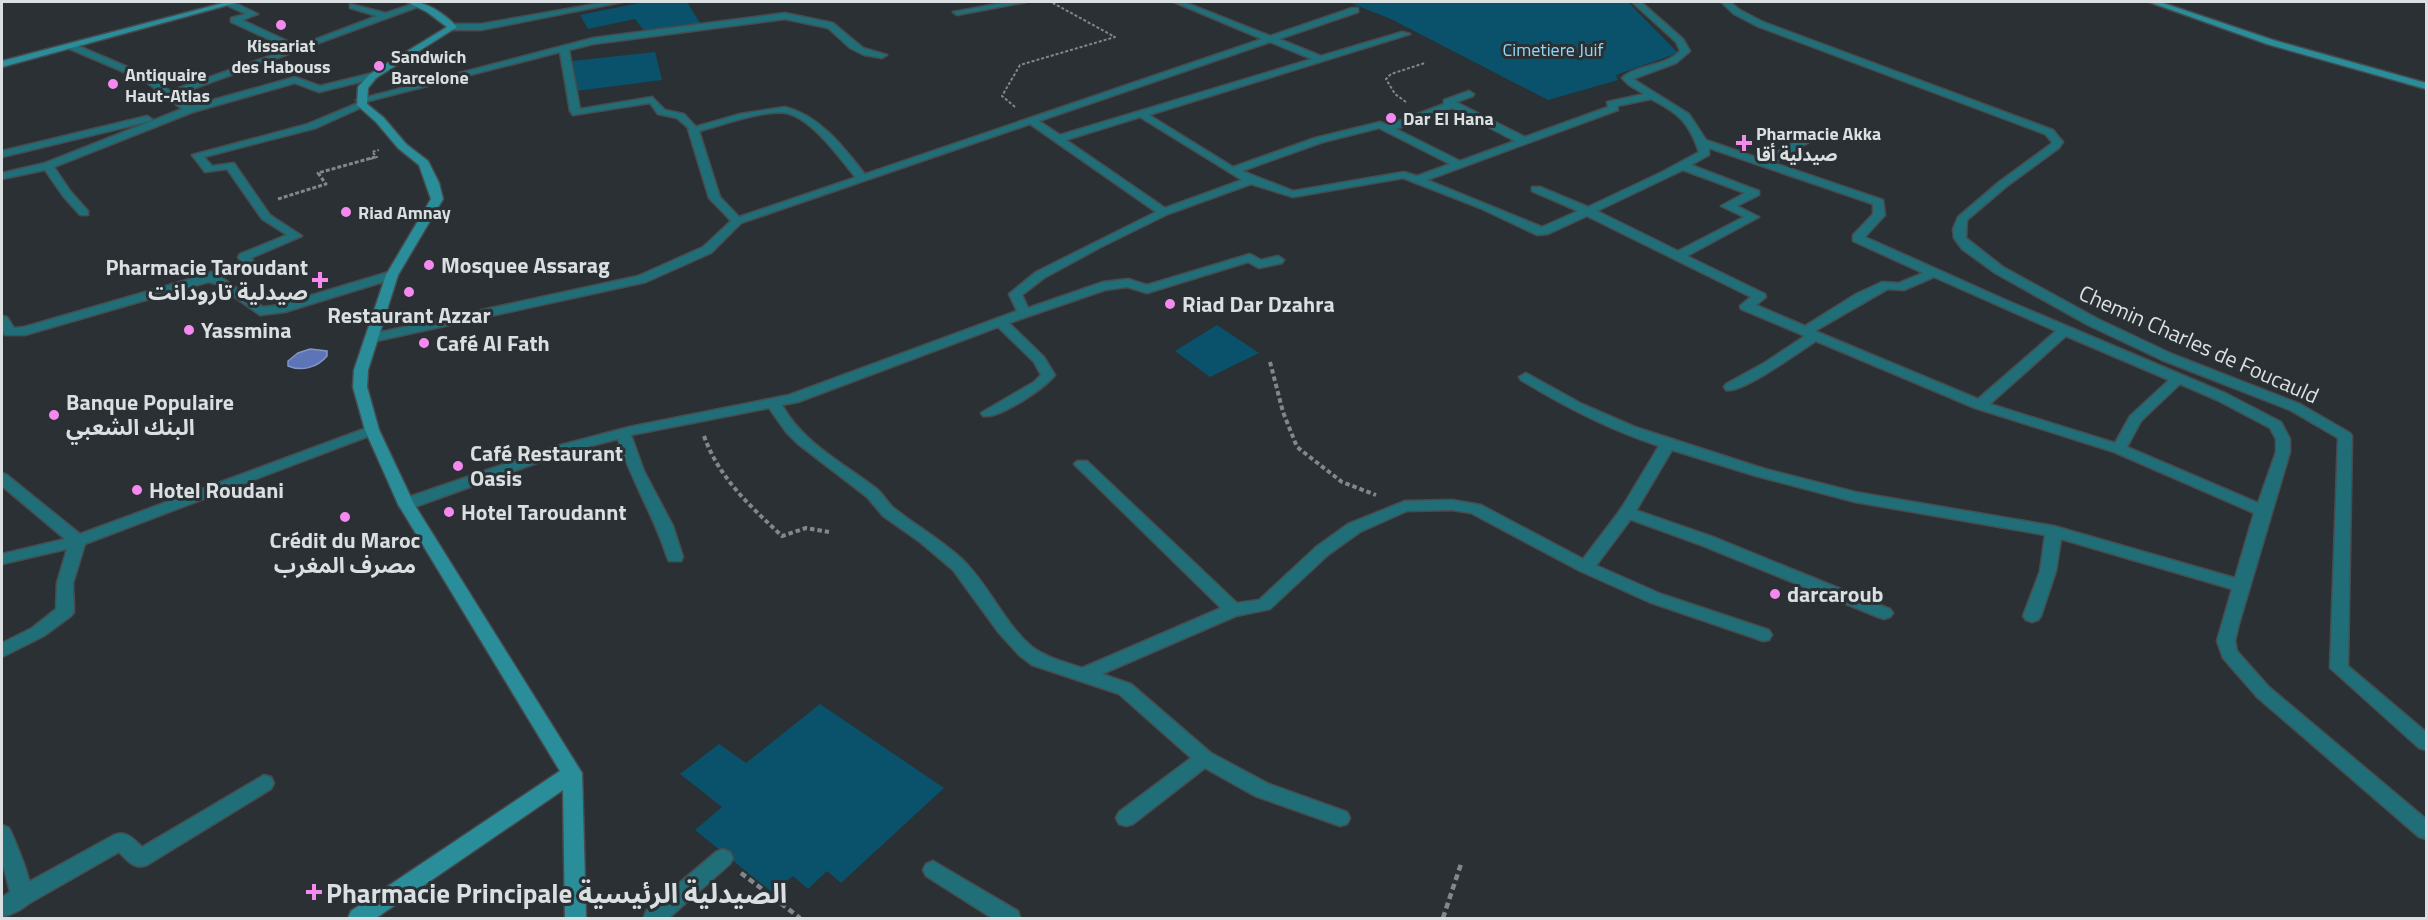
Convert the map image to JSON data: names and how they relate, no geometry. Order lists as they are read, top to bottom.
{
  "streets": {
    "street": ["Chemin Charles de Foucauld"]
  },
  "parks": ["Cimetiere Juif"],
  "places": {
    "other": [
      "Kissariat des Habouss",
      "Sandwich Barcelone",
      "Antiquaire Haut-Atlas",
      "Dar El Hana",
      "Riad Amnay",
      "Mosquee Assarag",
      "Restaurant Azzar",
      "Riad Dar Dzahra",
      "Yassmina",
      "Café Al Fath",
      "Banque Populaire البنك الشعبي",
      "Café Restaurant Oasis",
      "Hotel Roudani",
      "Hotel Taroudannt",
      "Crédit du Maroc مصرف المغرب",
      "darcaroub"
    ],
    "health": ["Pharmacie Akka صيدلية أقا", "Pharmacie Taroudant صيدلية تارودانت", "Pharmacie Principale الصيدلية الرئيسية"]
  }
}
